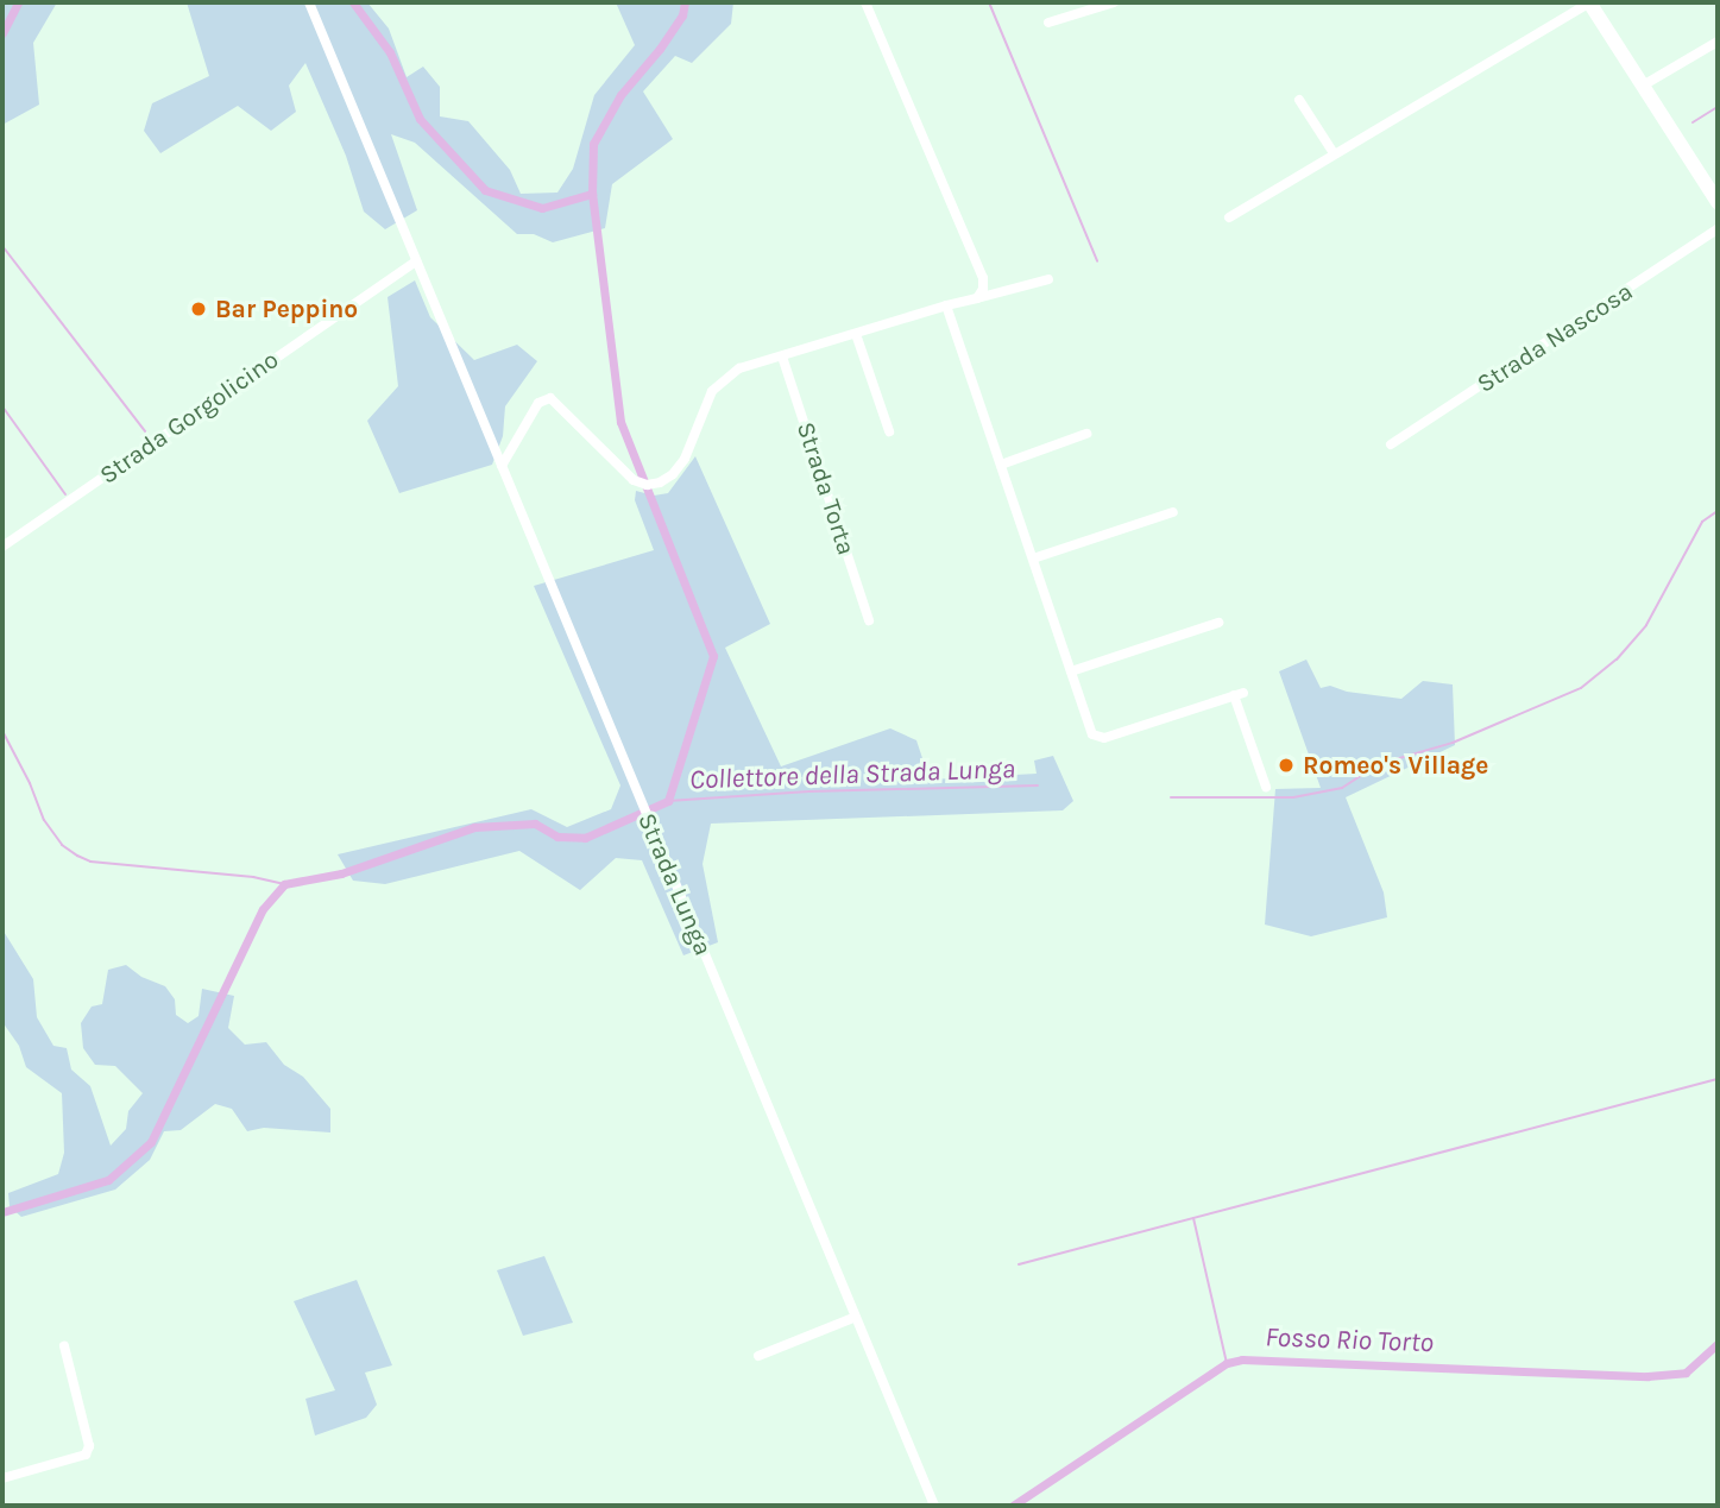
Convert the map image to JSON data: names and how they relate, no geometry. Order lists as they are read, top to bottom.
{
  "streets": {
    "street": [
      "Strada Nascosa",
      "Strada Gorgolicino",
      "Strada Torta",
      "Strada Lunga"
    ]
  },
  "crossings": [
    ["Strada Gorgolicino", "Strada Lunga"]
  ],
  "water": ["Collettore della Strada Lunga", "Fosso Rio Torto"],
  "places": ["Bar Peppino", "Romeo's Village"]
}
